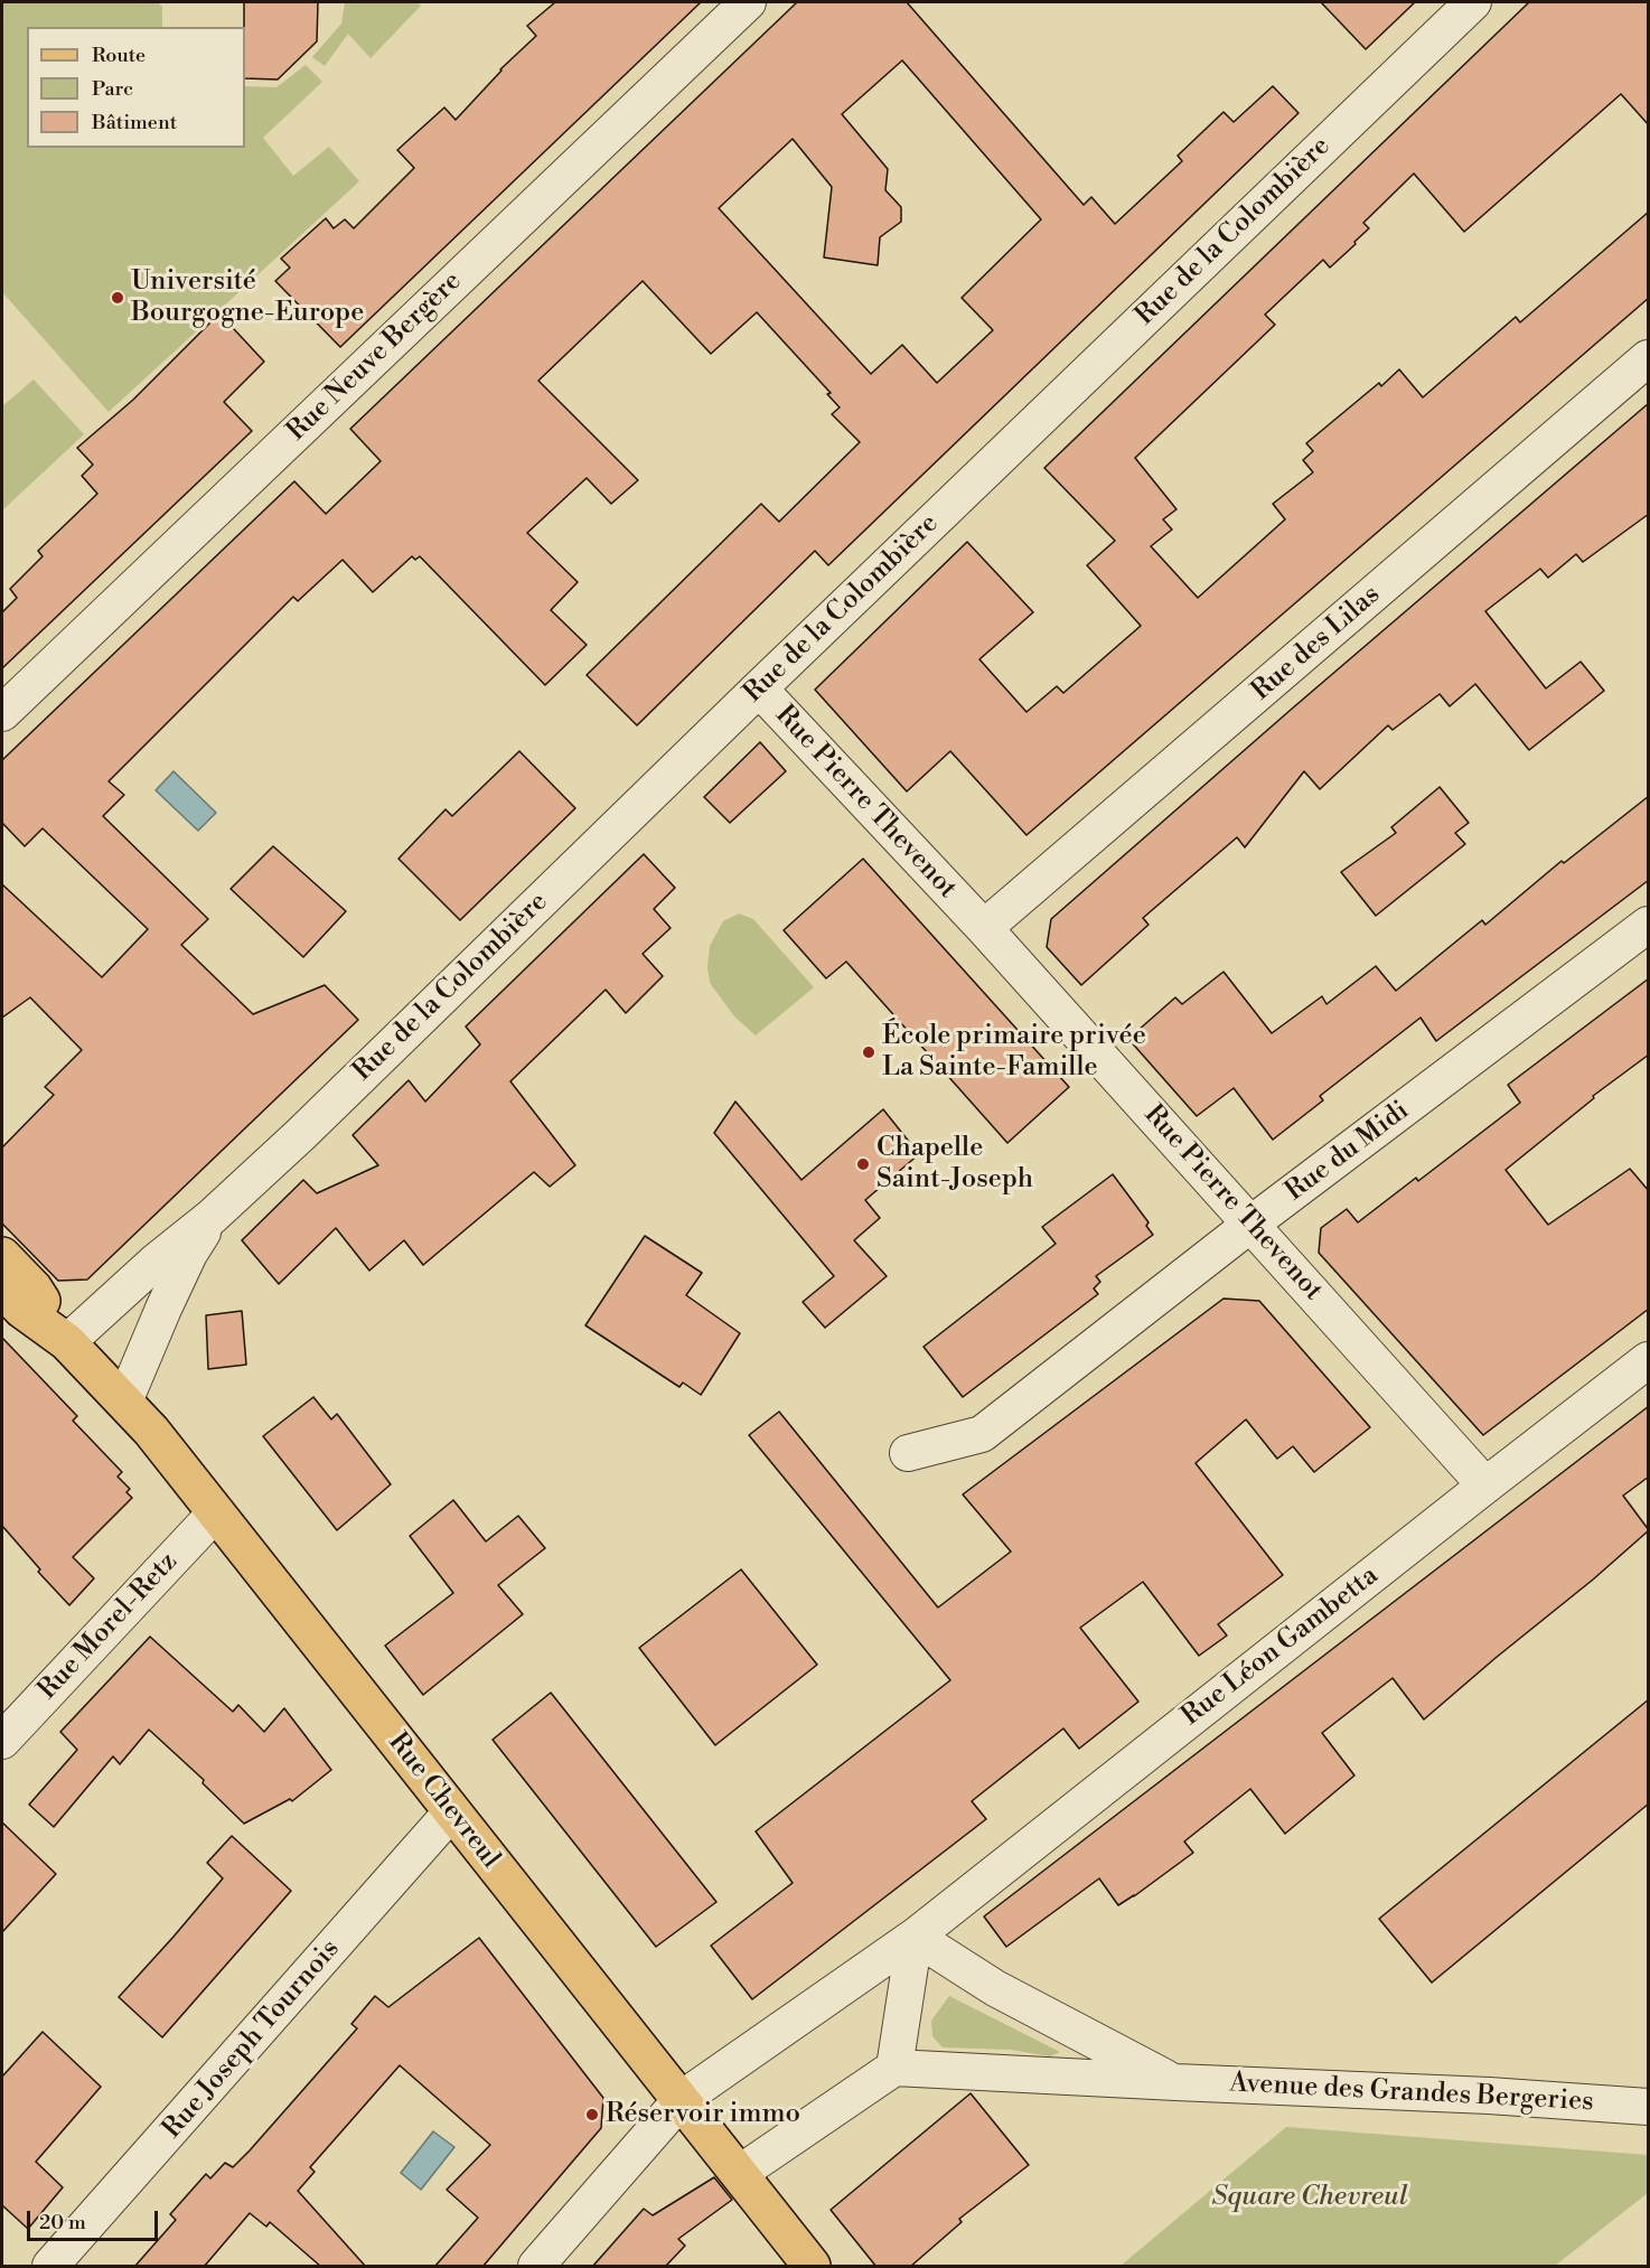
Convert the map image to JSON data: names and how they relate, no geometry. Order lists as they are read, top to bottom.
{
  "streets": {
    "main road": ["Rue Chevreul"],
    "street": [
      "Rue de la Colombière",
      "Rue Neuve Bergère",
      "Rue des Lilas",
      "Rue Pierre Thevenot",
      "Rue du Midi",
      "Rue Morel-Retz",
      "Rue Léon Gambetta",
      "Rue Joseph Tournois",
      "Avenue des Grandes Bergeries"
    ]
  },
  "crossings": [
    ["Rue de la Colombière", "Rue Pierre Thevenot"],
    ["Rue de la Colombière", "Rue Chevreul"],
    ["Rue des Lilas", "Rue Pierre Thevenot"],
    ["Rue Pierre Thevenot", "Rue du Midi"],
    ["Rue Pierre Thevenot", "Rue Léon Gambetta"],
    ["Rue Morel-Retz", "Rue Chevreul"],
    ["Rue Léon Gambetta", "Rue Chevreul"],
    ["Rue Léon Gambetta", "Avenue des Grandes Bergeries"],
    ["Rue Chevreul", "Rue Joseph Tournois"]
  ],
  "parks": ["Square Chevreul"],
  "places": [
    "Université Bourgogne-Europe",
    "École primaire privée La Sainte-Famille",
    "Chapelle Saint-Joseph",
    "Réservoir immo"
  ],
  "legend": ["Route", "Parc", "Bâtiment"],
  "scale_bar": "20 m"
}
